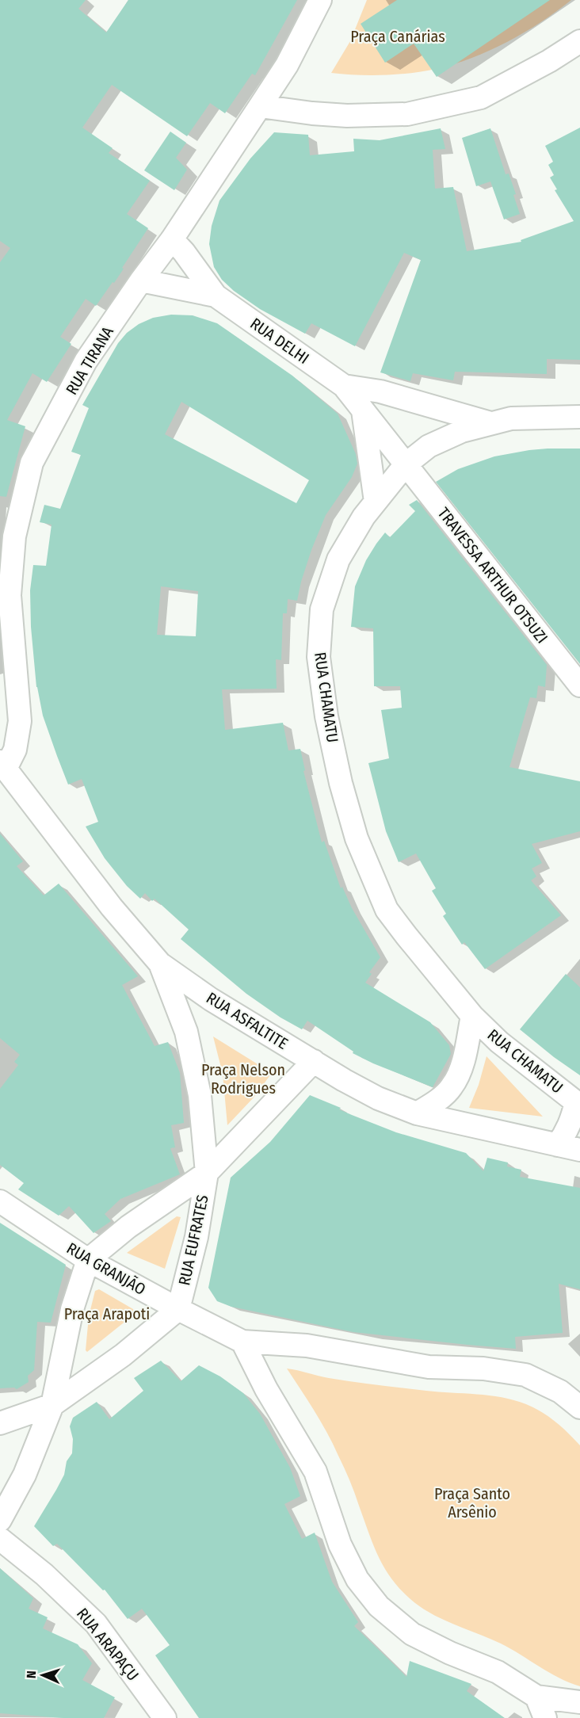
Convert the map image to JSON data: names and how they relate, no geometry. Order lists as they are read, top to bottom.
{
  "streets": {
    "street": [
      "RUA DELHI",
      "RUA TIRANA",
      "TRAVESSA ARTHUR OTSUZI",
      "RUA CHAMATU",
      "RUA ASFALTITE",
      "RUA EUFRATES",
      "RUA GRANJÃO",
      "RUA ARAPAÇU"
    ]
  },
  "crossings": [
    ["RUA DELHI", "RUA TIRANA"],
    ["RUA DELHI", "TRAVESSA ARTHUR OTSUZI"],
    ["RUA DELHI", "RUA CHAMATU"],
    ["RUA TIRANA", "RUA ASFALTITE"],
    ["TRAVESSA ARTHUR OTSUZI", "RUA CHAMATU"],
    ["RUA CHAMATU", "RUA ASFALTITE"],
    ["RUA ASFALTITE", "RUA EUFRATES"],
    ["RUA EUFRATES", "RUA GRANJÃO"]
  ],
  "parks": [
    "Praça Canárias",
    "Praça Nelson Rodrigues",
    "Praça Arapoti",
    "Praça Santo Arsênio"
  ],
  "north": "left"
}
